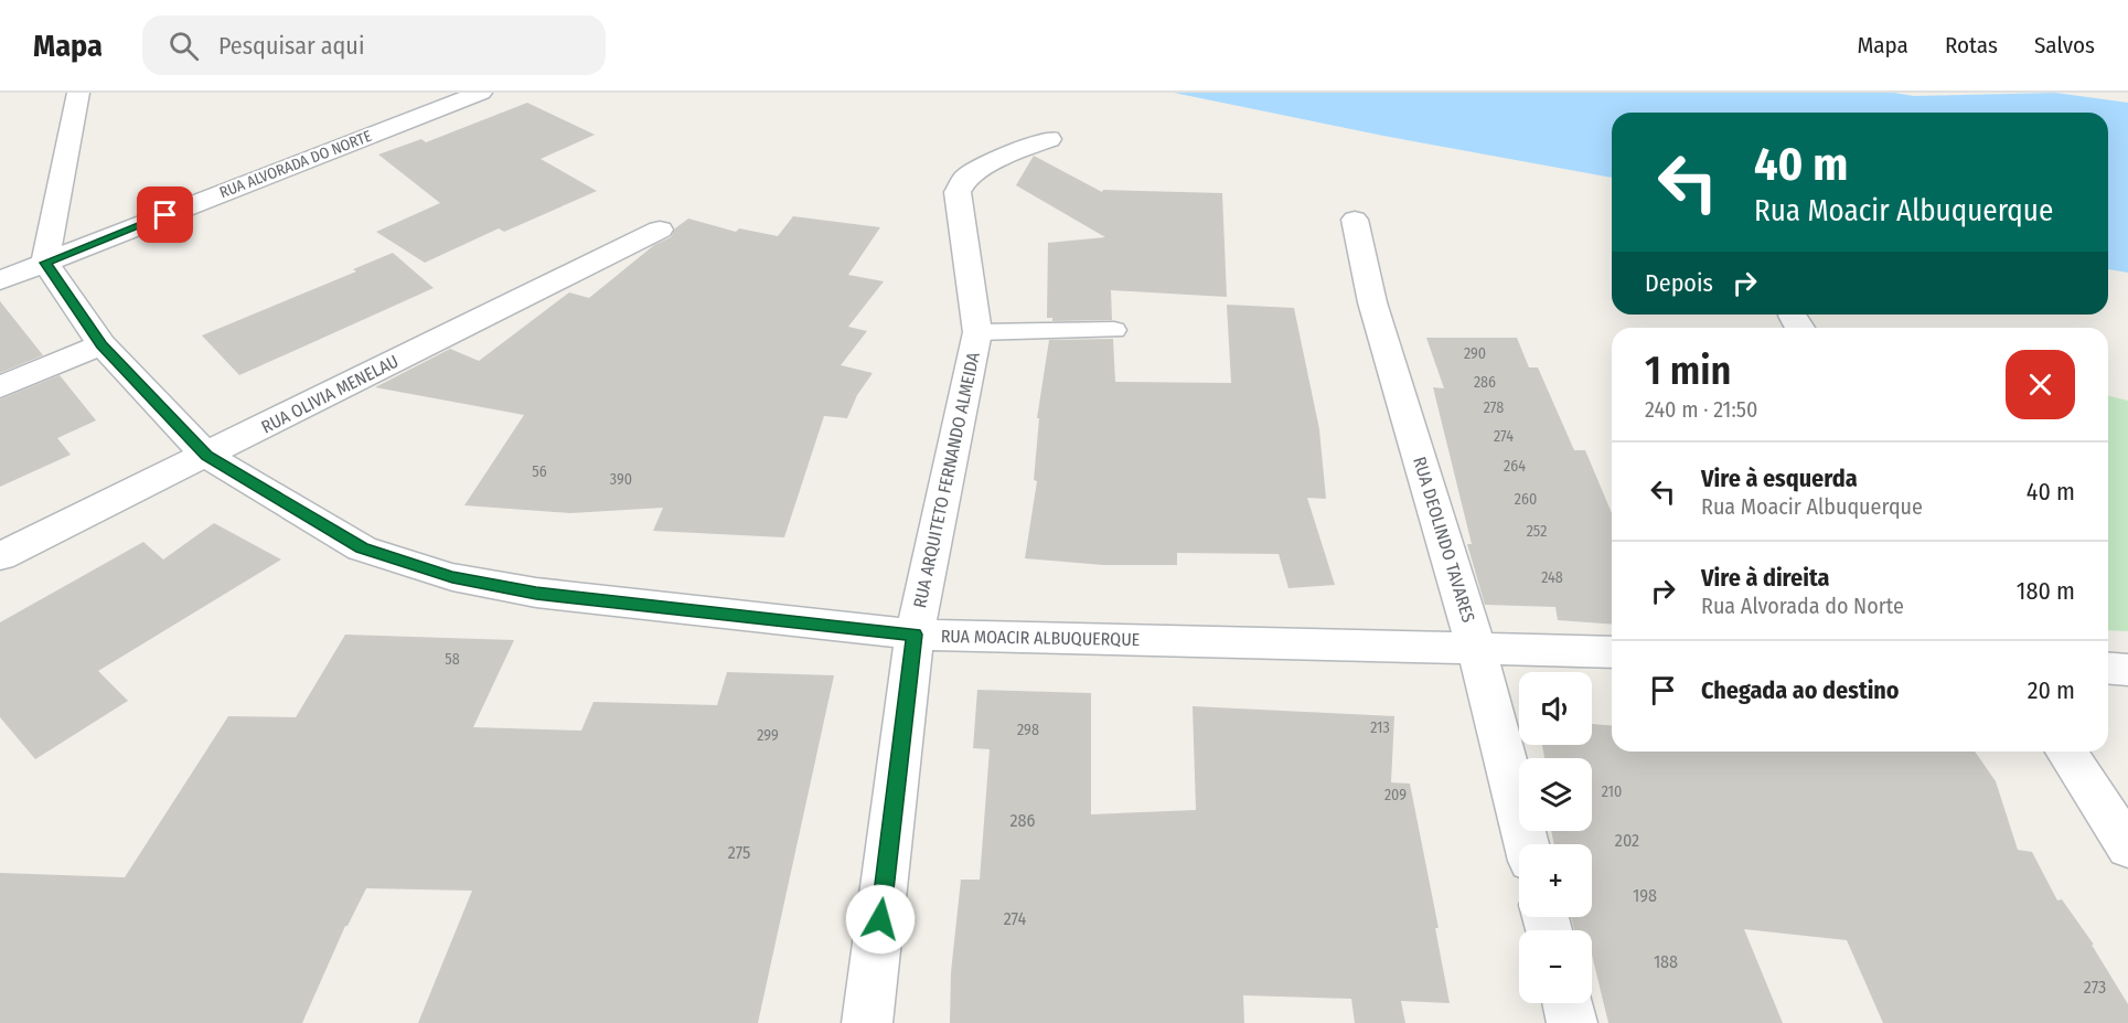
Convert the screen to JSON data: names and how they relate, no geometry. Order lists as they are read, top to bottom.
{
  "streets": {
    "street": [
      "RUA ALVORADA DO NORTE",
      "RUA OLIVIA MENELAU",
      "RUA ARQUITETO FERNANDO ALMEIDA",
      "RUA DEOLINDO TAVARES",
      "RUA MOACIR ALBUQUERQUE"
    ]
  },
  "crossings": [
    ["RUA ALVORADA DO NORTE", "RUA MOACIR ALBUQUERQUE"],
    ["RUA OLIVIA MENELAU", "RUA MOACIR ALBUQUERQUE"],
    ["RUA ARQUITETO FERNANDO ALMEIDA", "RUA MOACIR ALBUQUERQUE"],
    ["RUA DEOLINDO TAVARES", "RUA MOACIR ALBUQUERQUE"]
  ],
  "house_numbers": [
    "290",
    "286",
    "278",
    "274",
    "264",
    "56",
    "390",
    "260",
    "252",
    "248",
    "58",
    "213",
    "298",
    "299",
    "210",
    "209",
    "286",
    "202",
    "275",
    "198",
    "274",
    "188",
    "273"
  ],
  "page": {
    "header": "Mapa",
    "search": "Pesquisar aqui",
    "nav": ["Mapa", "Rotas", "Salvos"],
    "turn": ["40 m", "Rua Moacir Albuquerque"],
    "then": "Depois",
    "heading": ["1 min", "240 m · 21:50"],
    "list": [
      {
        "name": "Vire à esquerda",
        "note": "Rua Moacir Albuquerque",
        "value": "40 m"
      },
      {
        "name": "Vire à direita",
        "note": "Rua Alvorada do Norte",
        "value": "180 m"
      },
      {
        "name": "Chegada ao destino",
        "value": "20 m"
      }
    ],
    "map_buttons": ["+", "−"]
  }
}
